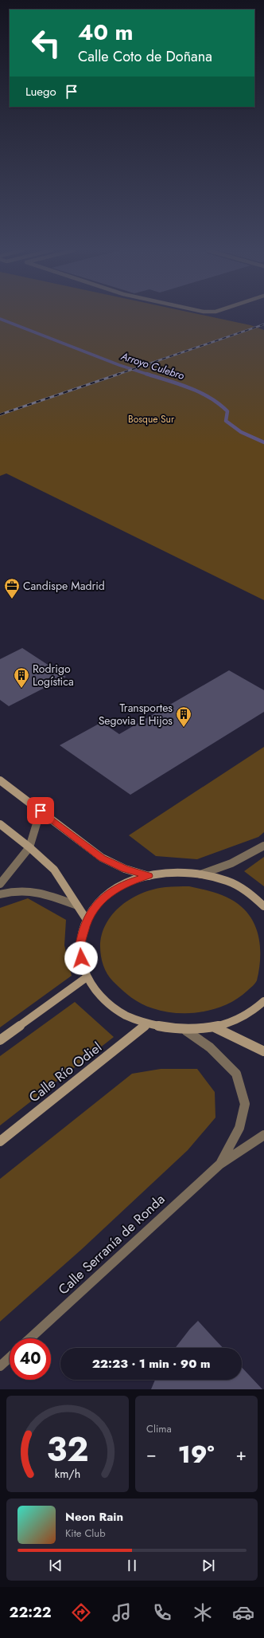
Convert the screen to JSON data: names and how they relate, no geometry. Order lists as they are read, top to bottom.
{
  "streets": {
    "street": ["Calle Río Odiel", "Calle Serranía de Ronda"]
  },
  "water": ["Arroyo Culebro"],
  "parks": ["Bosque Sur"],
  "places": {
    "office": ["Candispe Madrid"],
    "building": ["Rodrigo Logística", "Transportes Segovia E Hijos"]
  },
  "page": {
    "turn": ["40 m", "Calle Coto de Doñana"],
    "then": "Luego",
    "limit": "40",
    "trip": "22:23 · 1 min · 90 m",
    "tile": "Clima",
    "heat": ["−", "19°", "+"],
    "song": ["Neon Rain", "Kite Club"],
    "tabs": "22:22",
    "gauge": ["32", "km/h"]
  }
}
